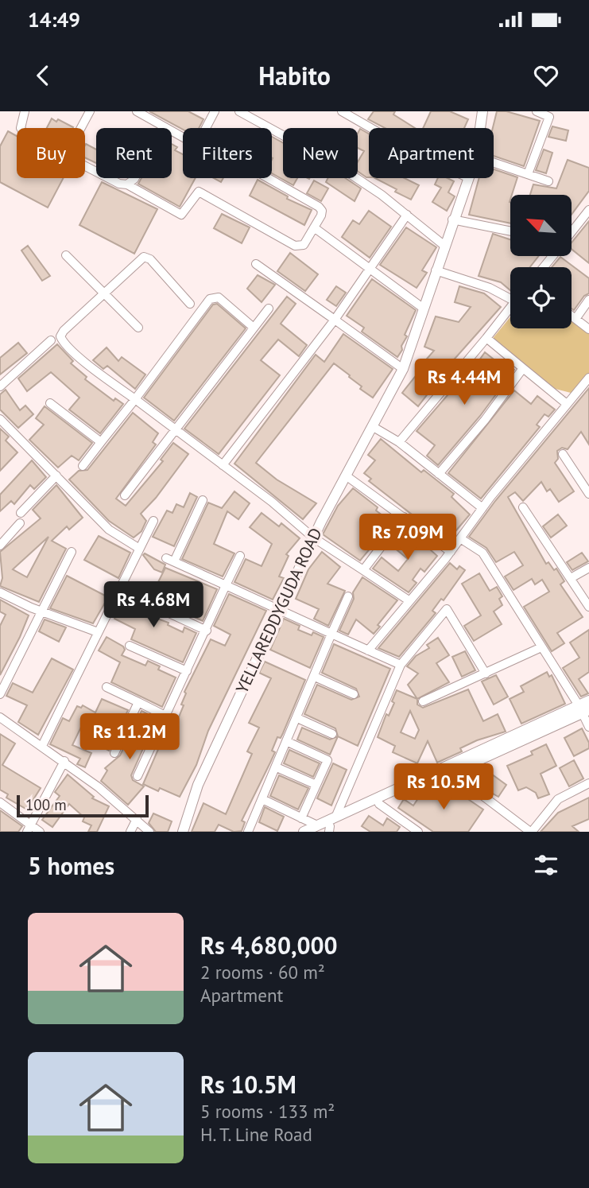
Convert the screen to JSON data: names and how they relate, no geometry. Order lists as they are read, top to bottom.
{
  "streets": {
    "street": ["YELLAREDDYGUDA ROAD"]
  },
  "scale_bar": "100 m",
  "north": "top left",
  "page": {
    "status": "14:49",
    "header": "Habito",
    "chip": [
      "Buy",
      "Rent",
      "Filters",
      "New",
      "Apartment"
    ],
    "price": [
      "Rs 4.44M",
      "Rs 7.09M",
      "Rs 4.68M",
      "Rs 11.2M",
      "Rs 10.5M"
    ],
    "scale": "100 m",
    "heading": "5 homes",
    "list": [
      {
        "name": "Rs 4,680,000",
        "note": "2 rooms · 60 m² · Apartment"
      },
      {
        "name": "Rs 10.5M",
        "note": "5 rooms · 133 m² · H. T. Line Road"
      }
    ]
  }
}
